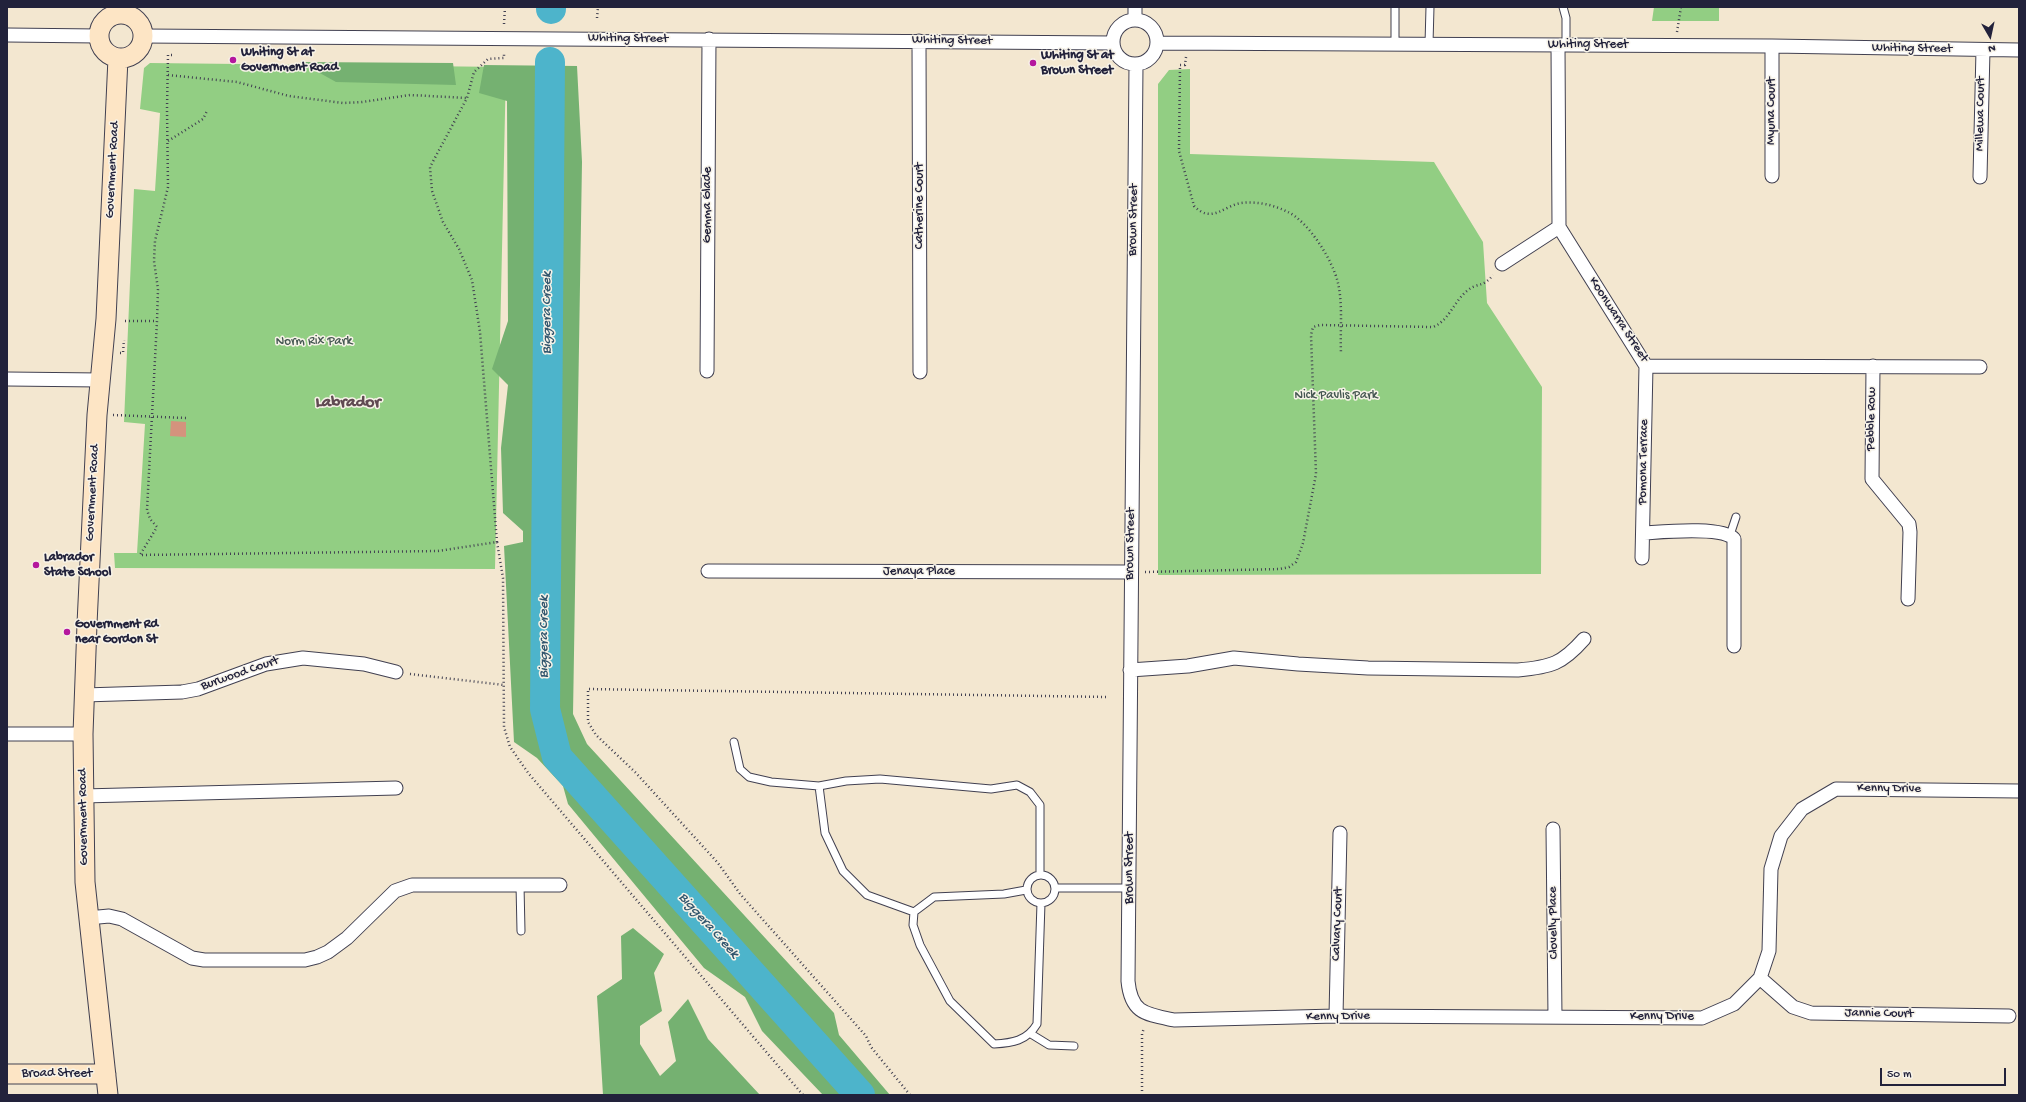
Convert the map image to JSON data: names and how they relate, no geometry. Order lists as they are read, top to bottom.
{
  "streets": {
    "main road": ["Government Road", "Broad Street"],
    "street": [
      "Whiting Street",
      "Myuna Court",
      "Millewa Court",
      "Gemma Glade",
      "Catherine Court",
      "Brown Street",
      "Koonwarra Street",
      "Pebble Row",
      "Pomona Terrace",
      "Jenaya Place",
      "Burwood Court",
      "Kenny Drive",
      "Clovelly Place",
      "Calvary Court",
      "Jannie Court"
    ]
  },
  "crossings": [
    ["Whiting Street", "Myuna Court"],
    ["Whiting Street", "Millewa Court"],
    ["Whiting Street", "Government Road"],
    ["Whiting Street", "Gemma Glade"],
    ["Whiting Street", "Catherine Court"],
    ["Whiting Street", "Brown Street"],
    ["Government Road", "Burwood Court"],
    ["Government Road", "Broad Street"],
    ["Brown Street", "Jenaya Place"],
    ["Brown Street", "Kenny Drive"],
    ["Koonwarra Street", "Pebble Row"],
    ["Koonwarra Street", "Pomona Terrace"],
    ["Kenny Drive", "Clovelly Place"],
    ["Kenny Drive", "Calvary Court"],
    ["Kenny Drive", "Jannie Court"]
  ],
  "districts": ["Labrador"],
  "water": ["Biggera Creek"],
  "parks": ["Norm Rix Park", "Nick Pavlis Park"],
  "places": [
    "Whiting St at Government Road",
    "Whiting St at Brown Street",
    "Labrador State School",
    "Government Rd near Gordon St"
  ],
  "scale_bar": "50 m",
  "north": "bottom"
}
